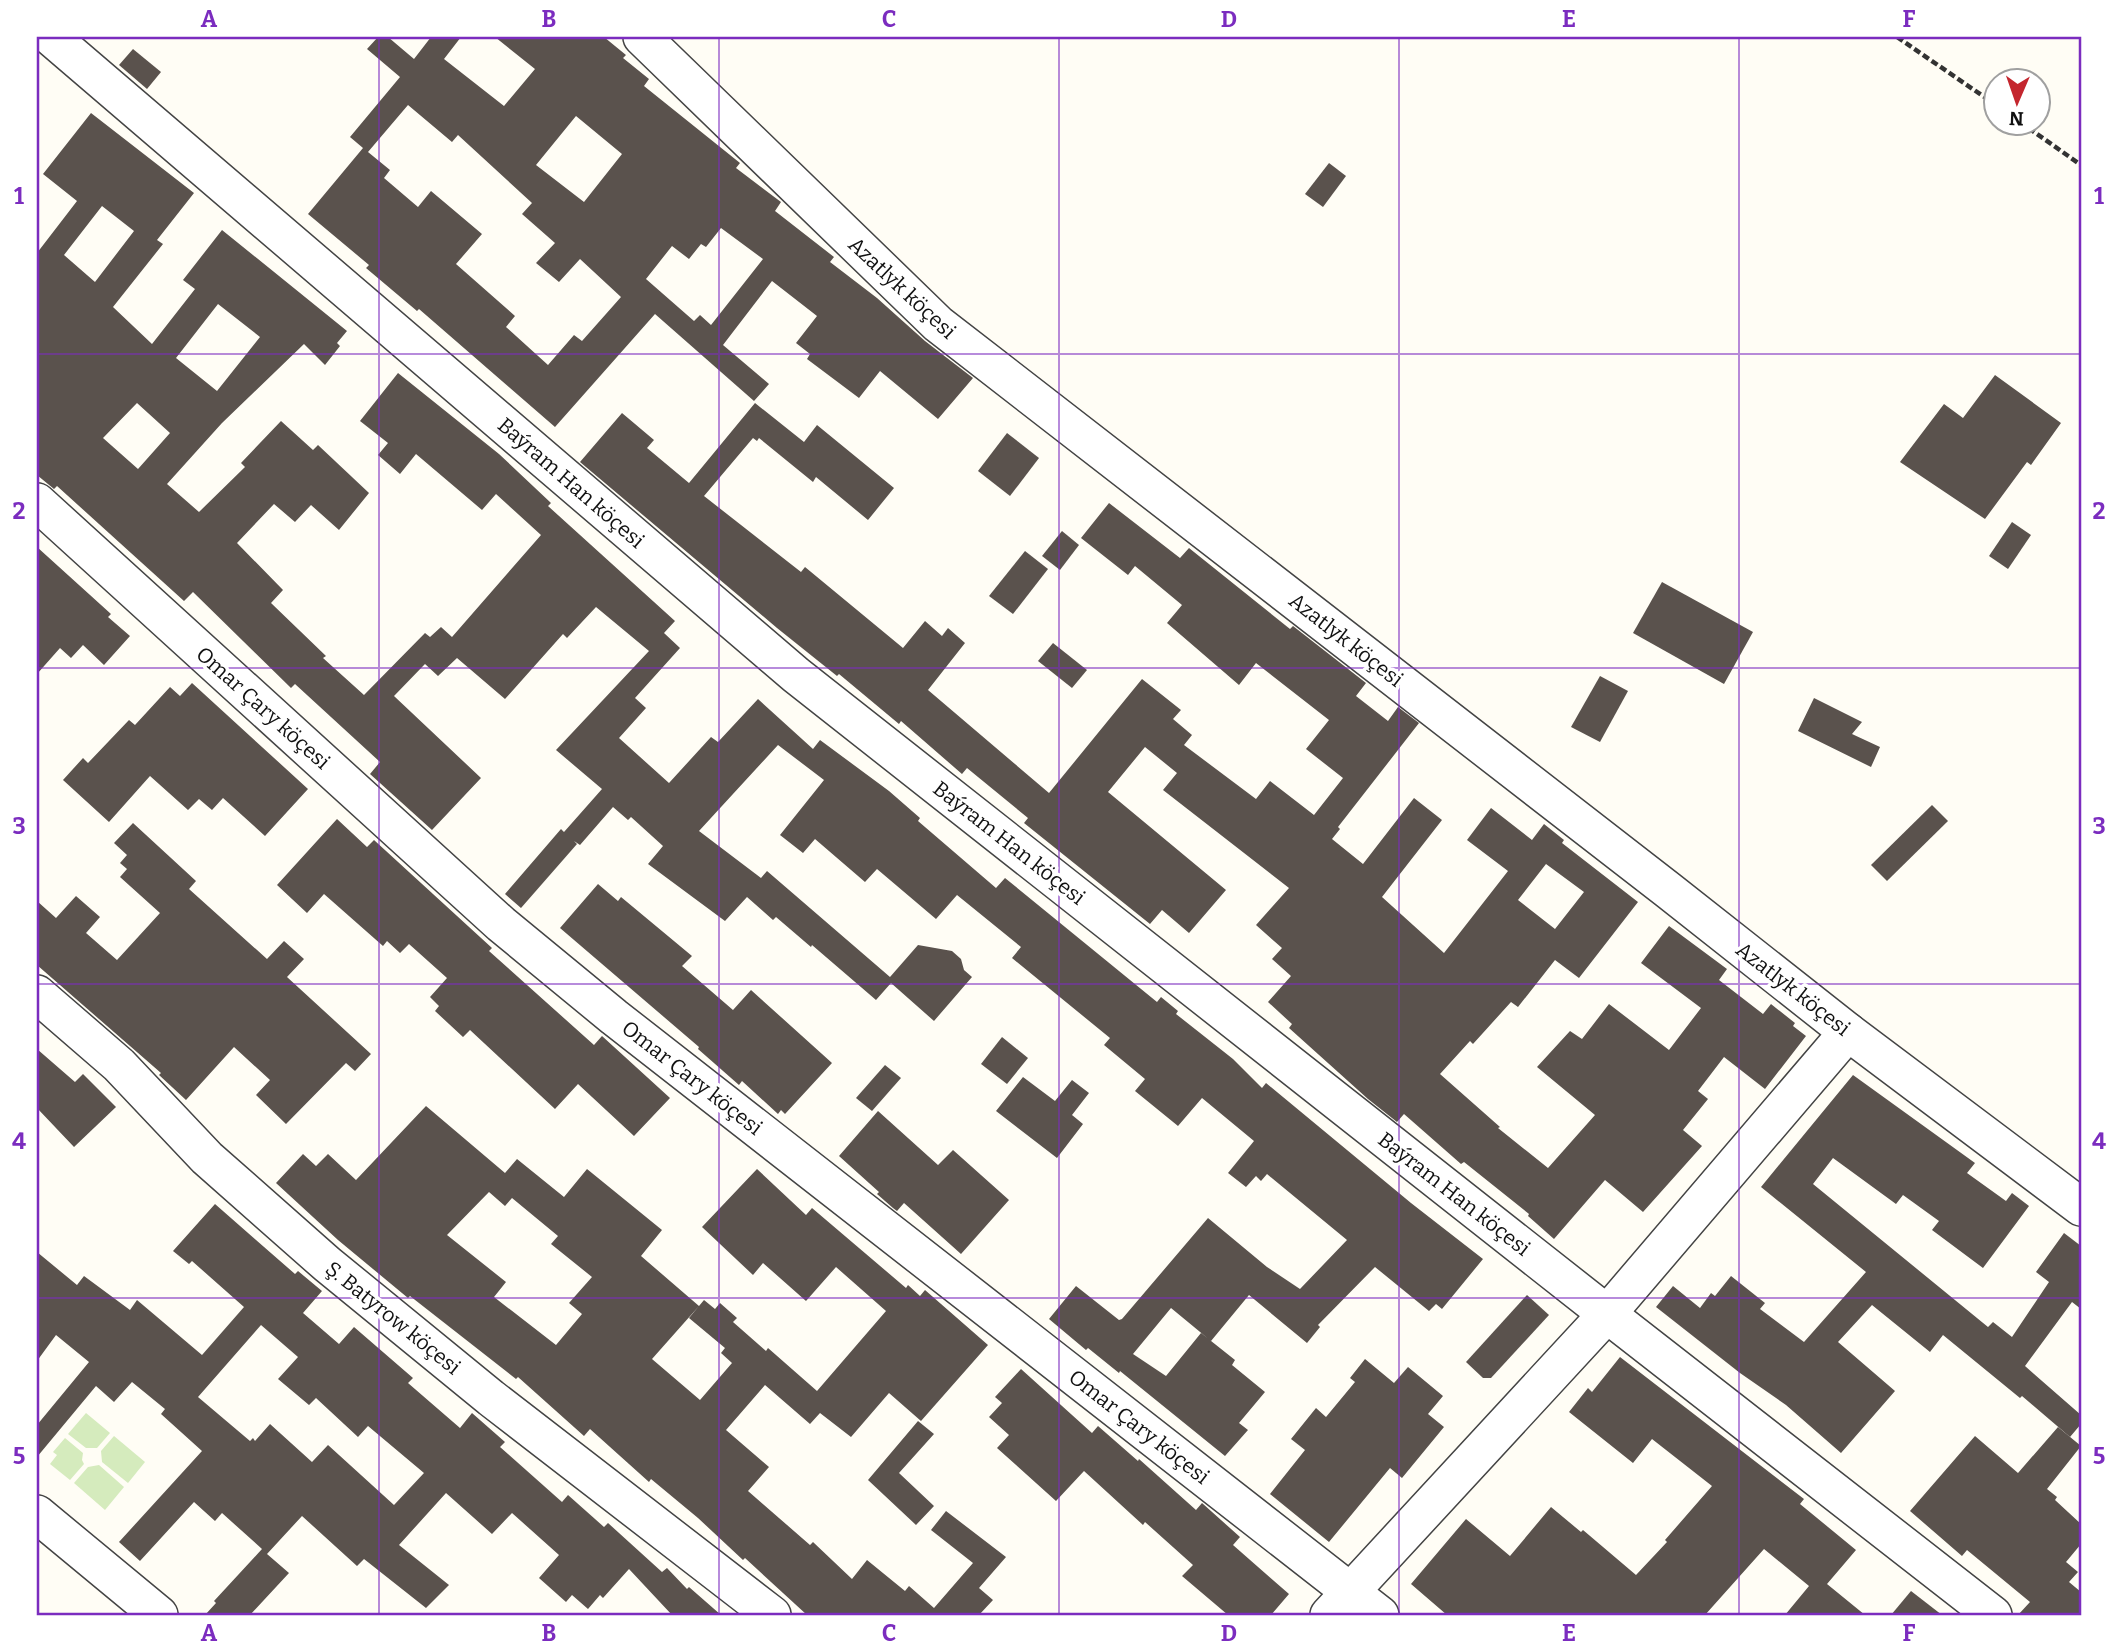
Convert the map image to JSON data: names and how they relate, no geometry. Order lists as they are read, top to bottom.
{
  "streets": {
    "street": [
      "Azatlyk köçesi",
      "Baýram Han köçesi",
      "Omar Çary köçesi",
      "Ş. Batyrow köçesi"
    ]
  },
  "north": "bottom",
  "grid": {
    "columns": [
      "A",
      "B",
      "C",
      "D",
      "E",
      "F"
    ],
    "rows": [
      "1",
      "2",
      "3",
      "4",
      "5"
    ]
  }
}
